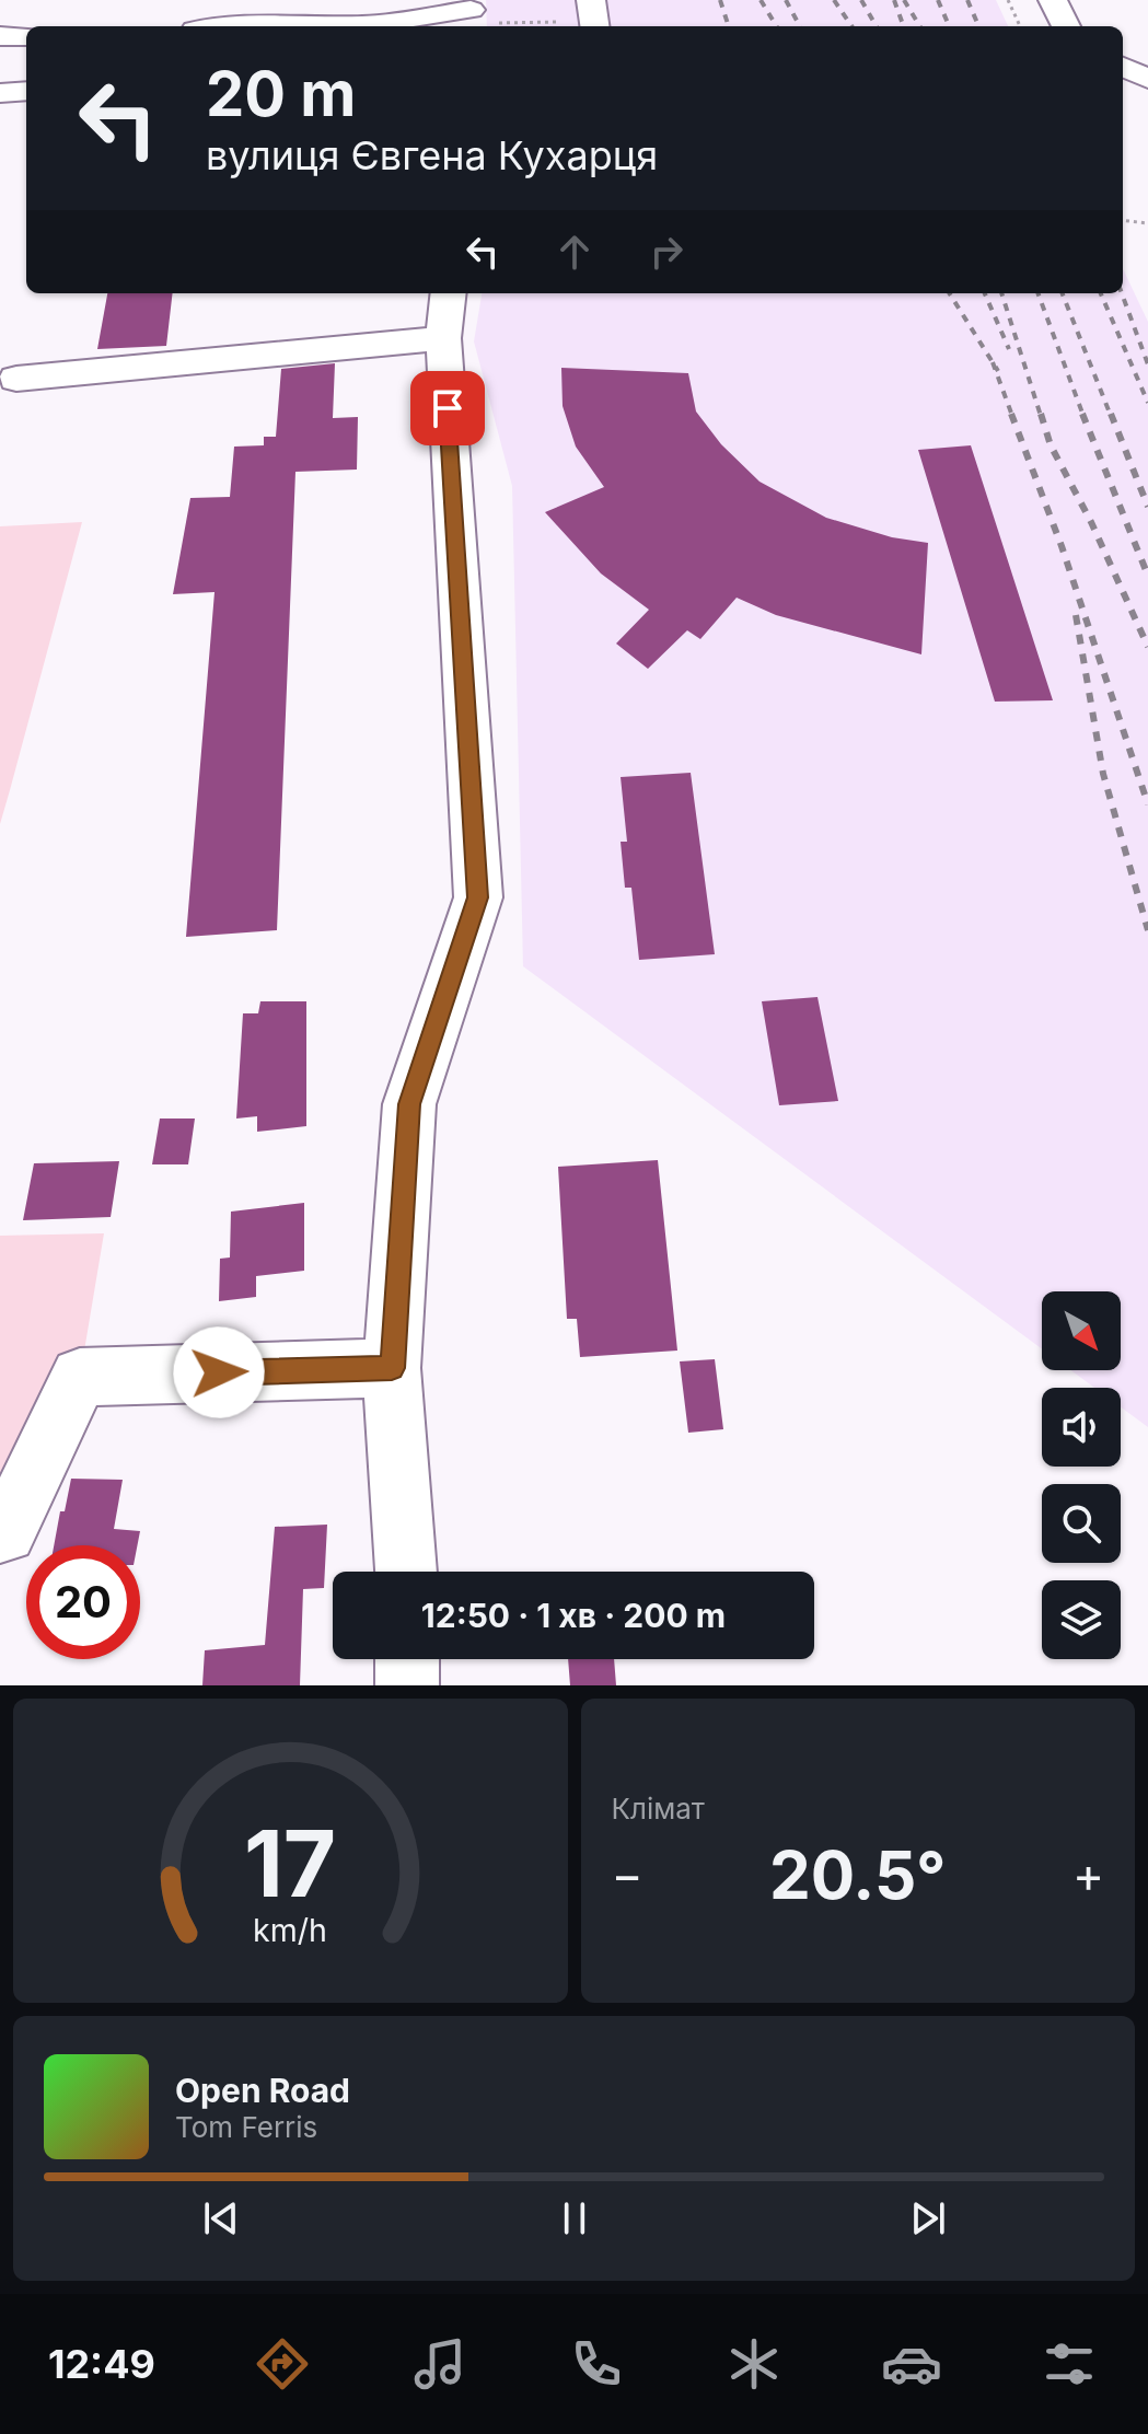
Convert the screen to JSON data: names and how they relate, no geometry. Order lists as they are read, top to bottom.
{
  "north": "bottom right",
  "page": {
    "turn": ["20 m", "вулиця Євгена Кухарця"],
    "limit": "20",
    "trip": "12:50 · 1 хв · 200 m",
    "tile": "Клімат",
    "heat": ["−", "20.5°", "+"],
    "song": ["Open Road", "Tom Ferris"],
    "tabs": "12:49",
    "gauge": ["17", "km/h"]
  }
}
